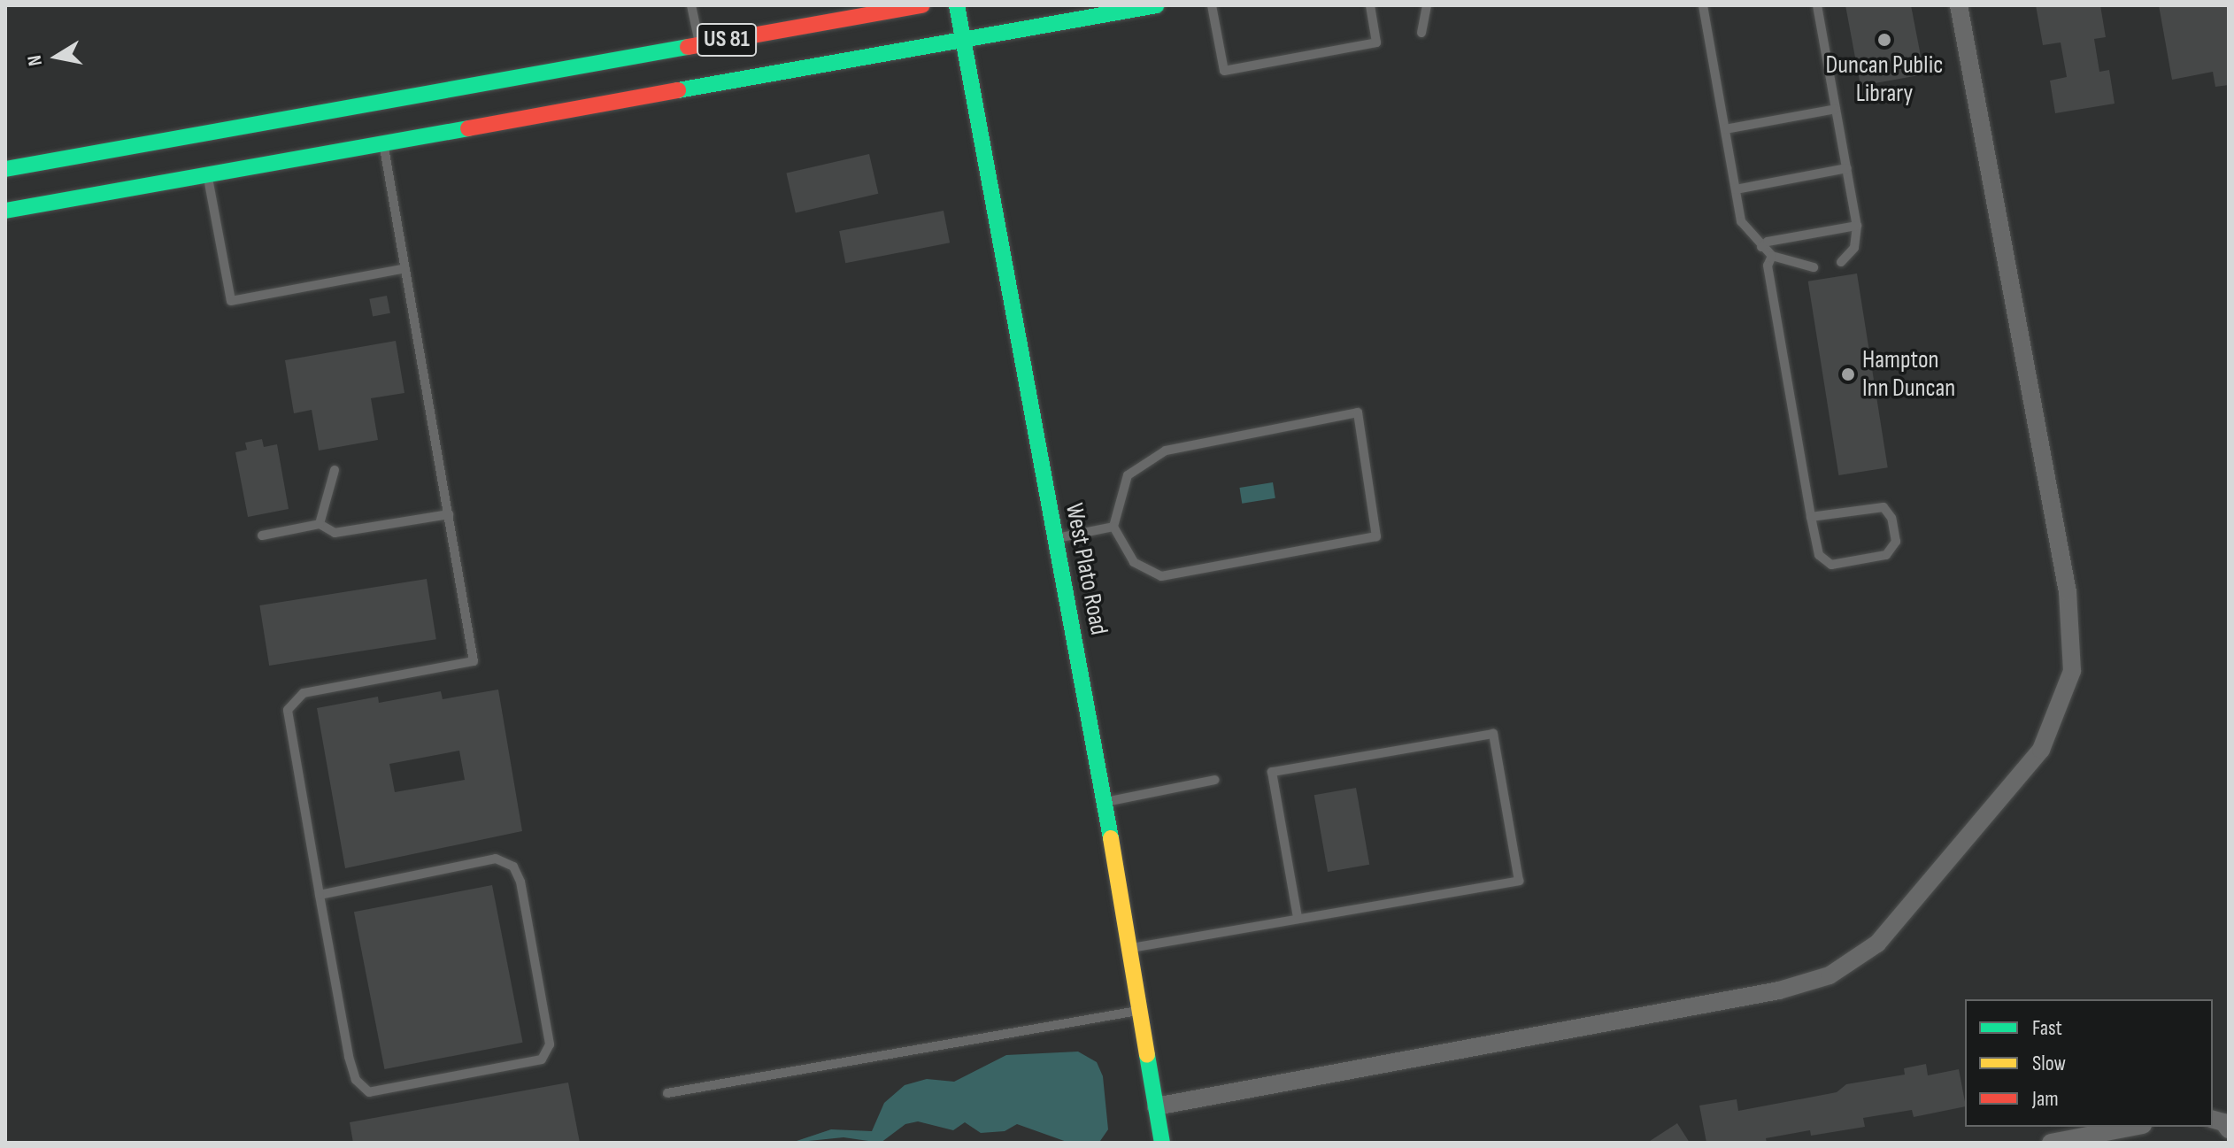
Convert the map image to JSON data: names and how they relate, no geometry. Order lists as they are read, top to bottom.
{
  "streets": {
    "main road": ["US 81", "West Plato Road"]
  },
  "crossings": [
    ["US 81", "West Plato Road"]
  ],
  "places": ["Duncan Public Library", "Hampton Inn Duncan"],
  "legend": ["Fast", "Slow", "Jam"],
  "north": "left"
}
